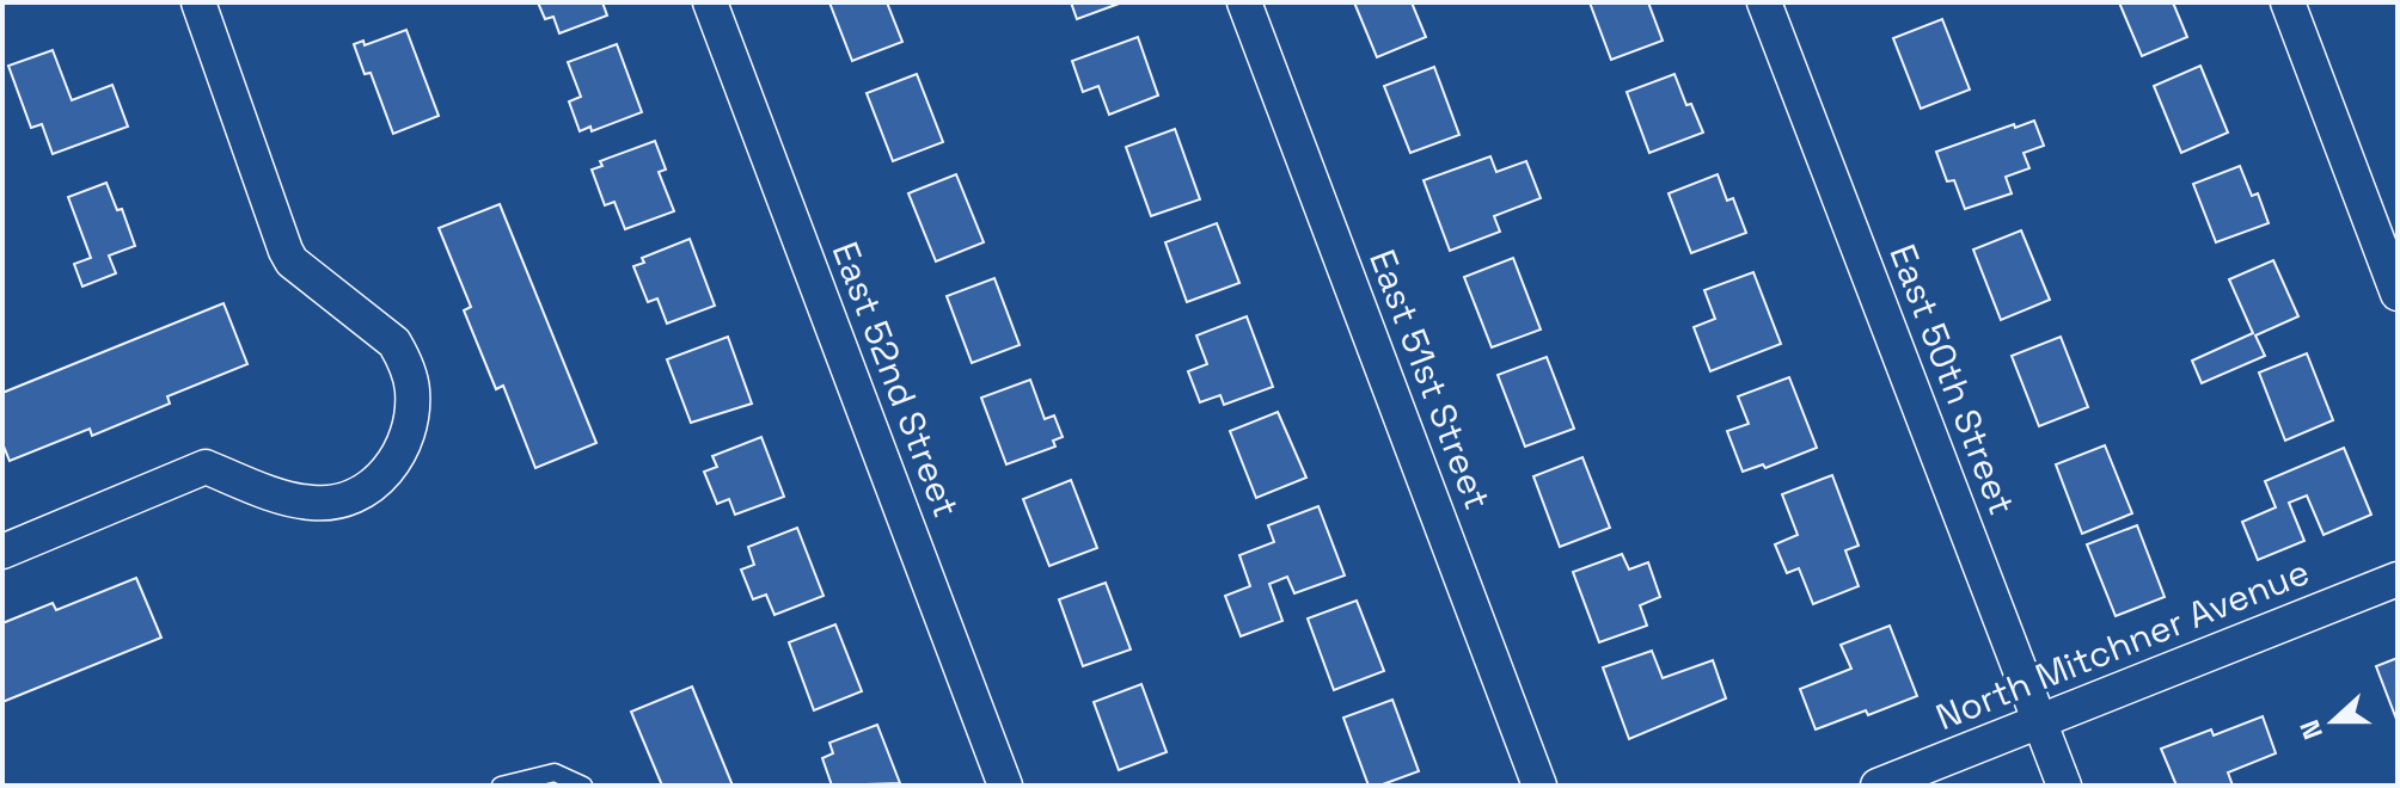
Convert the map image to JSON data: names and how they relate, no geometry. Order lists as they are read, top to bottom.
{
  "streets": {
    "street": [
      "East 52nd Street",
      "East 51st Street",
      "East 50th Street",
      "North Mitchner Avenue"
    ]
  },
  "crossings": [
    ["East 50th Street", "North Mitchner Avenue"]
  ],
  "north": "left"
}
